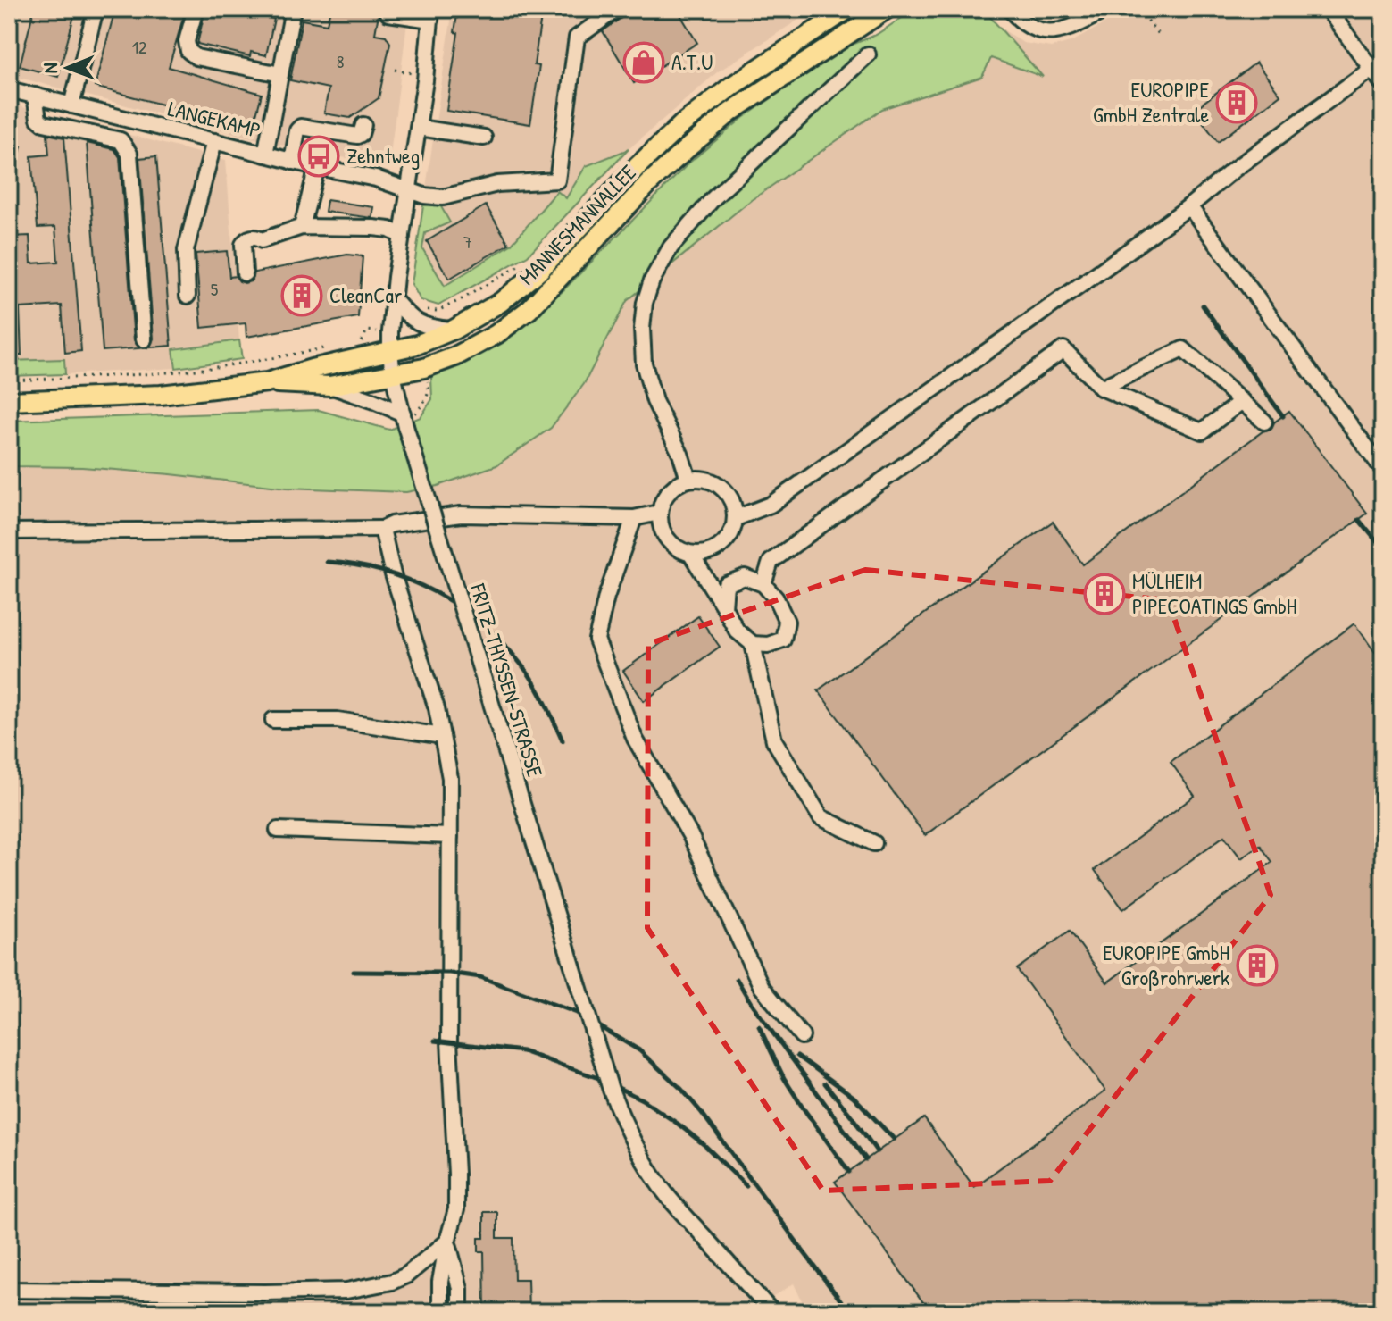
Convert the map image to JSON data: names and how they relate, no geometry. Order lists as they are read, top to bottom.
{
  "streets": {
    "main road": ["MANNESMANNALLEE"],
    "street": ["LANGEKAMP", "FRITZ-THYSSEN-STRASSE"]
  },
  "crossings": [
    ["LANGEKAMP", "FRITZ-THYSSEN-STRASSE"],
    ["MANNESMANNALLEE", "FRITZ-THYSSEN-STRASSE"]
  ],
  "places": {
    "shop": ["A.T.U"],
    "building": [
      "EUROPIPE GmbH Zentrale",
      "CleanCar",
      "MÜLHEIM PIPECOATINGS GmbH",
      "EUROPIPE GmbH Großrohrwerk"
    ],
    "bus stop": ["Zehntweg"]
  },
  "house_numbers": [
    "12",
    "8",
    "7",
    "5"
  ],
  "north": "left"
}
